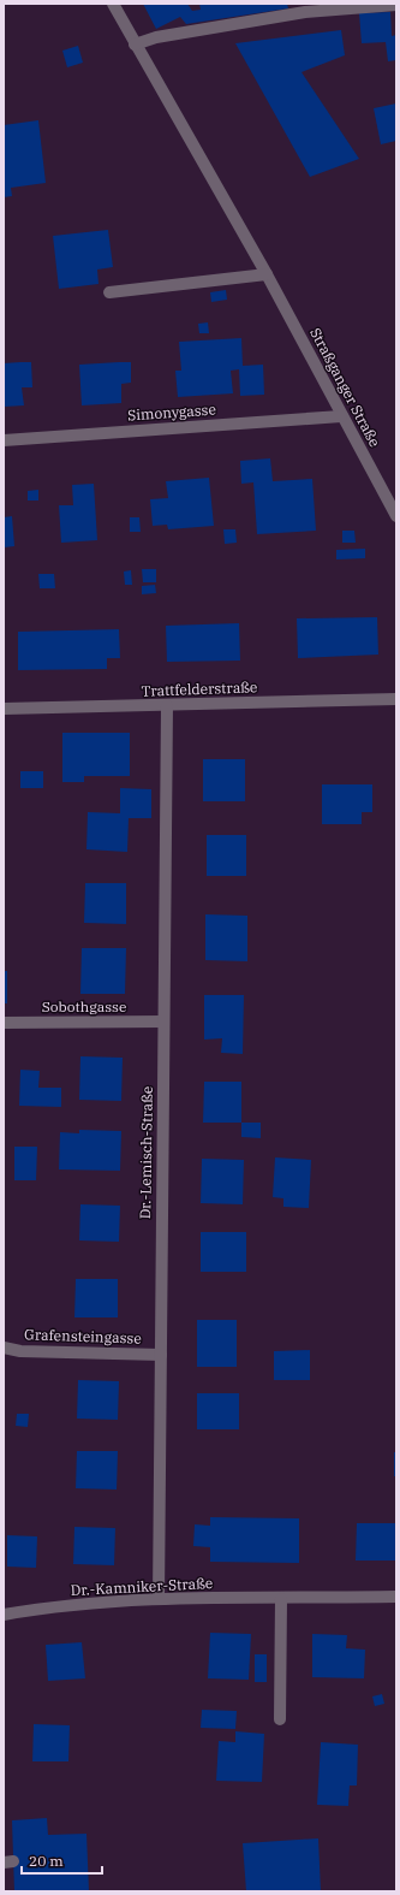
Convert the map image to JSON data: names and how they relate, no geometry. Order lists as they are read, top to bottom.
{
  "streets": {
    "street": [
      "Straßganger Straße",
      "Simonygasse",
      "Trattfelderstraße",
      "Sobothgasse",
      "Dr.-Lemisch-Straße",
      "Grafensteingasse",
      "Dr.-Kamniker-Straße"
    ]
  },
  "crossings": [
    ["Straßganger Straße", "Simonygasse"],
    ["Trattfelderstraße", "Dr.-Lemisch-Straße"],
    ["Sobothgasse", "Dr.-Lemisch-Straße"],
    ["Dr.-Lemisch-Straße", "Grafensteingasse"],
    ["Dr.-Lemisch-Straße", "Dr.-Kamniker-Straße"]
  ],
  "scale_bar": "20 m"
}
